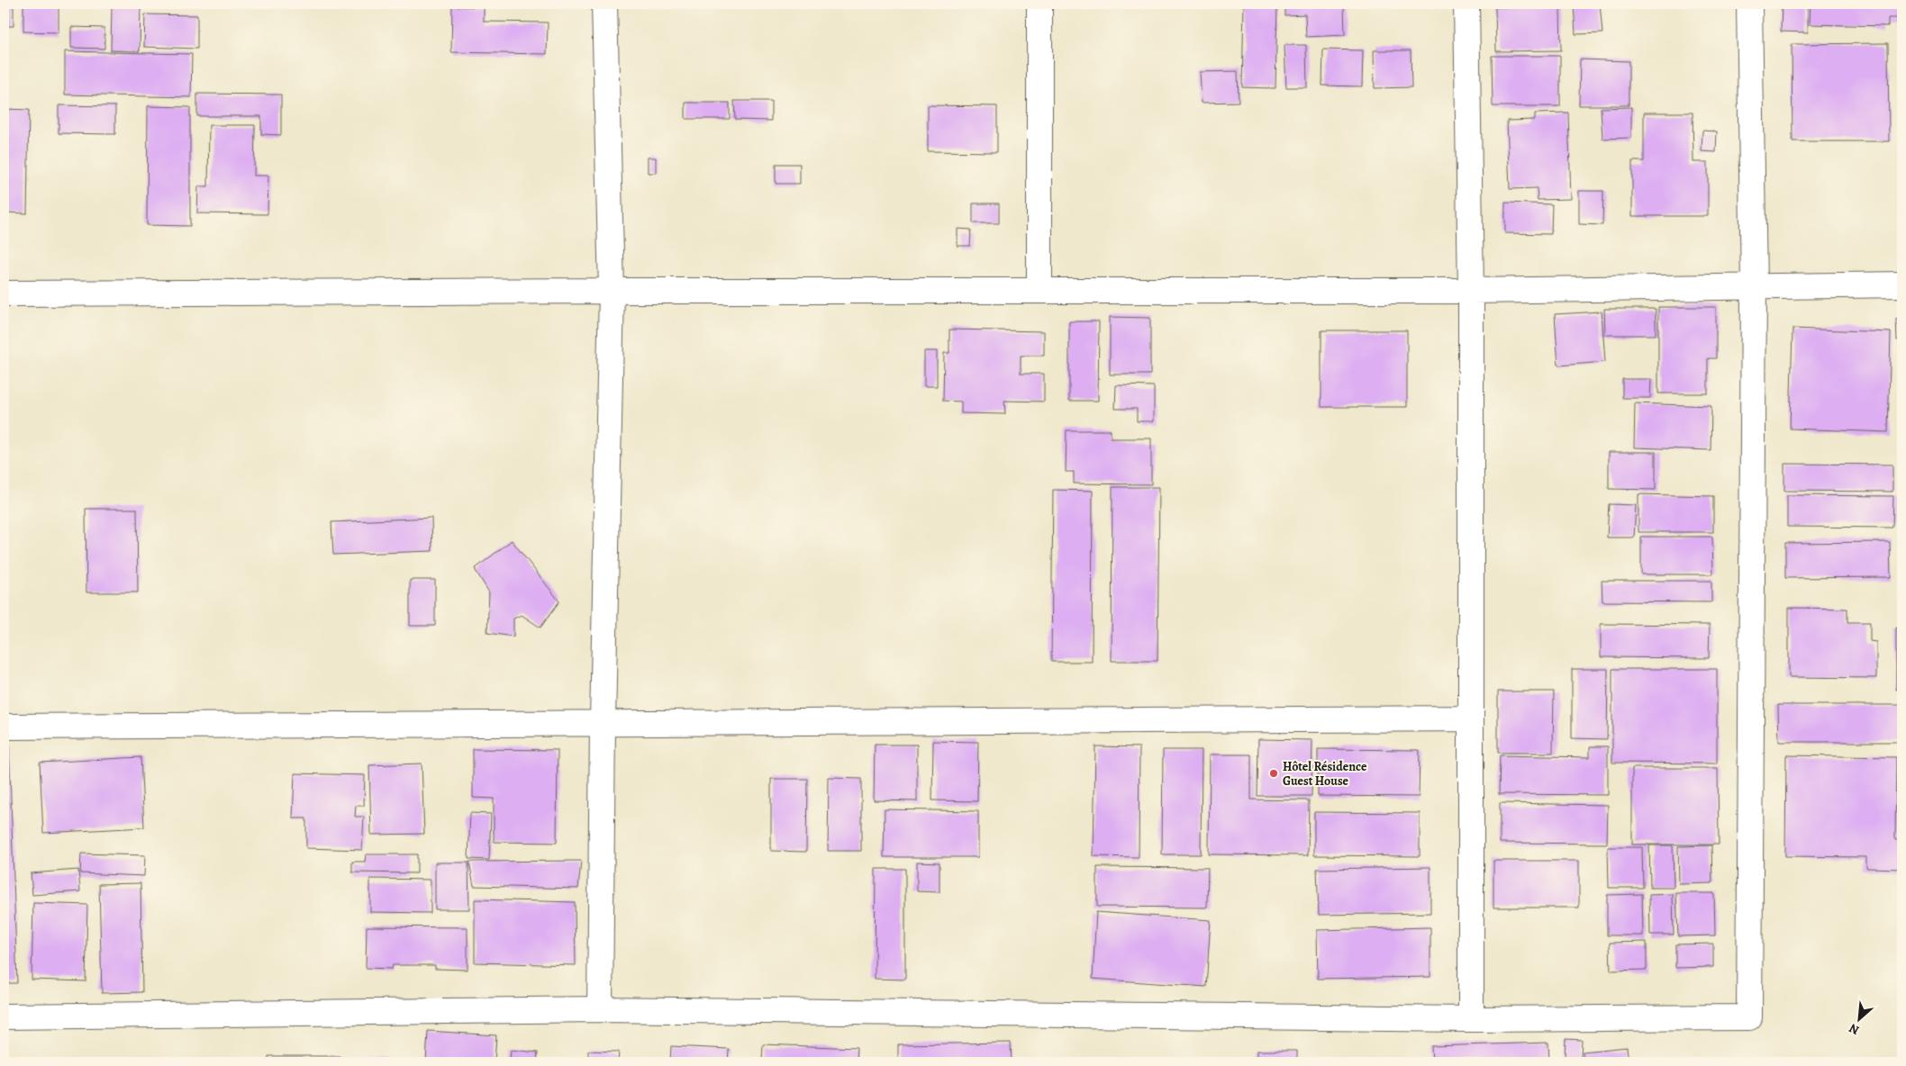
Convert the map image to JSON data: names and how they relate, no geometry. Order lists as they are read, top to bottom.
{
  "places": ["Hôtel Résidence Guest House"],
  "north": "bottom left"
}
